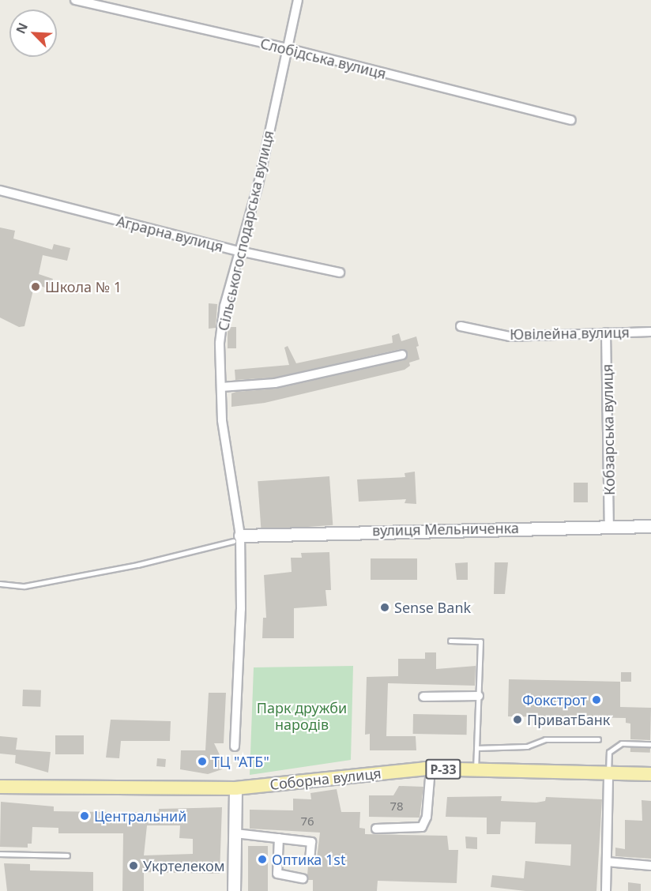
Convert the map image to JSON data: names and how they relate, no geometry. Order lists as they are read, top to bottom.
{
  "streets": {
    "main road": ["Р-33", "Соборна вулиця"],
    "street": [
      "Слобідська вулиця",
      "Сільськогосподарська вулиця",
      "Аграрна вулиця",
      "Ювілейна вулиця",
      "Кобзарська вулиця",
      "вулиця Мельниченка"
    ]
  },
  "crossings": [
    ["Слобідська вулиця", "Сільськогосподарська вулиця"],
    ["Сільськогосподарська вулиця", "Аграрна вулиця"],
    ["Сільськогосподарська вулиця", "вулиця Мельниченка"],
    ["Ювілейна вулиця", "Кобзарська вулиця"],
    ["Кобзарська вулиця", "вулиця Мельниченка"]
  ],
  "parks": ["Парк дружби народів"],
  "places": [
    "Школа № 1",
    "Sense Bank",
    "Фокстрот",
    "ПриватБанк",
    "ТЦ \"АТБ\"",
    "Центральний",
    "Оптика 1st",
    "Укртелеком"
  ],
  "house_numbers": ["78", "76"],
  "north": "top left"
}
